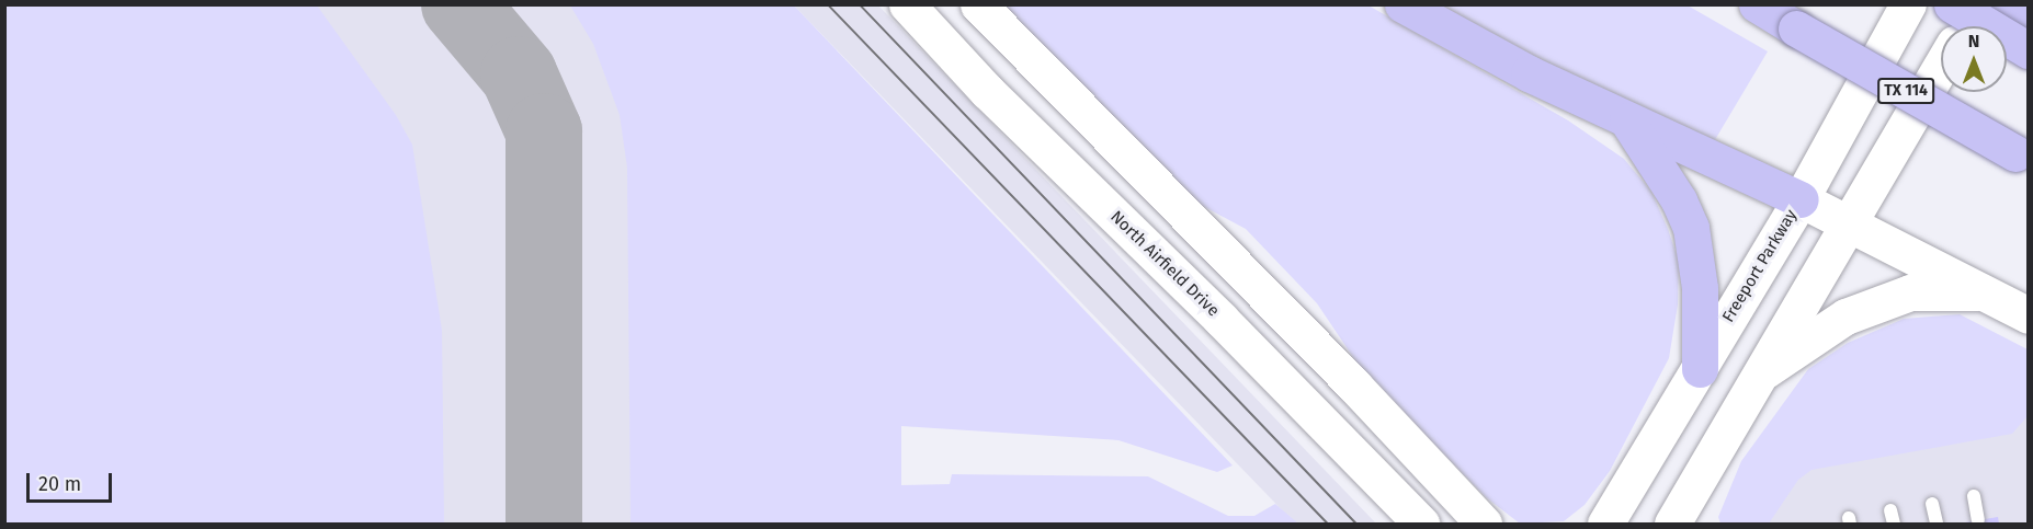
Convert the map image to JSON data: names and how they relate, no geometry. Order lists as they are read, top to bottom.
{
  "streets": {
    "highway": ["TX 114"],
    "main road": ["North Airfield Drive", "Freeport Parkway"]
  },
  "scale_bar": "20 m",
  "north": "top"
}
